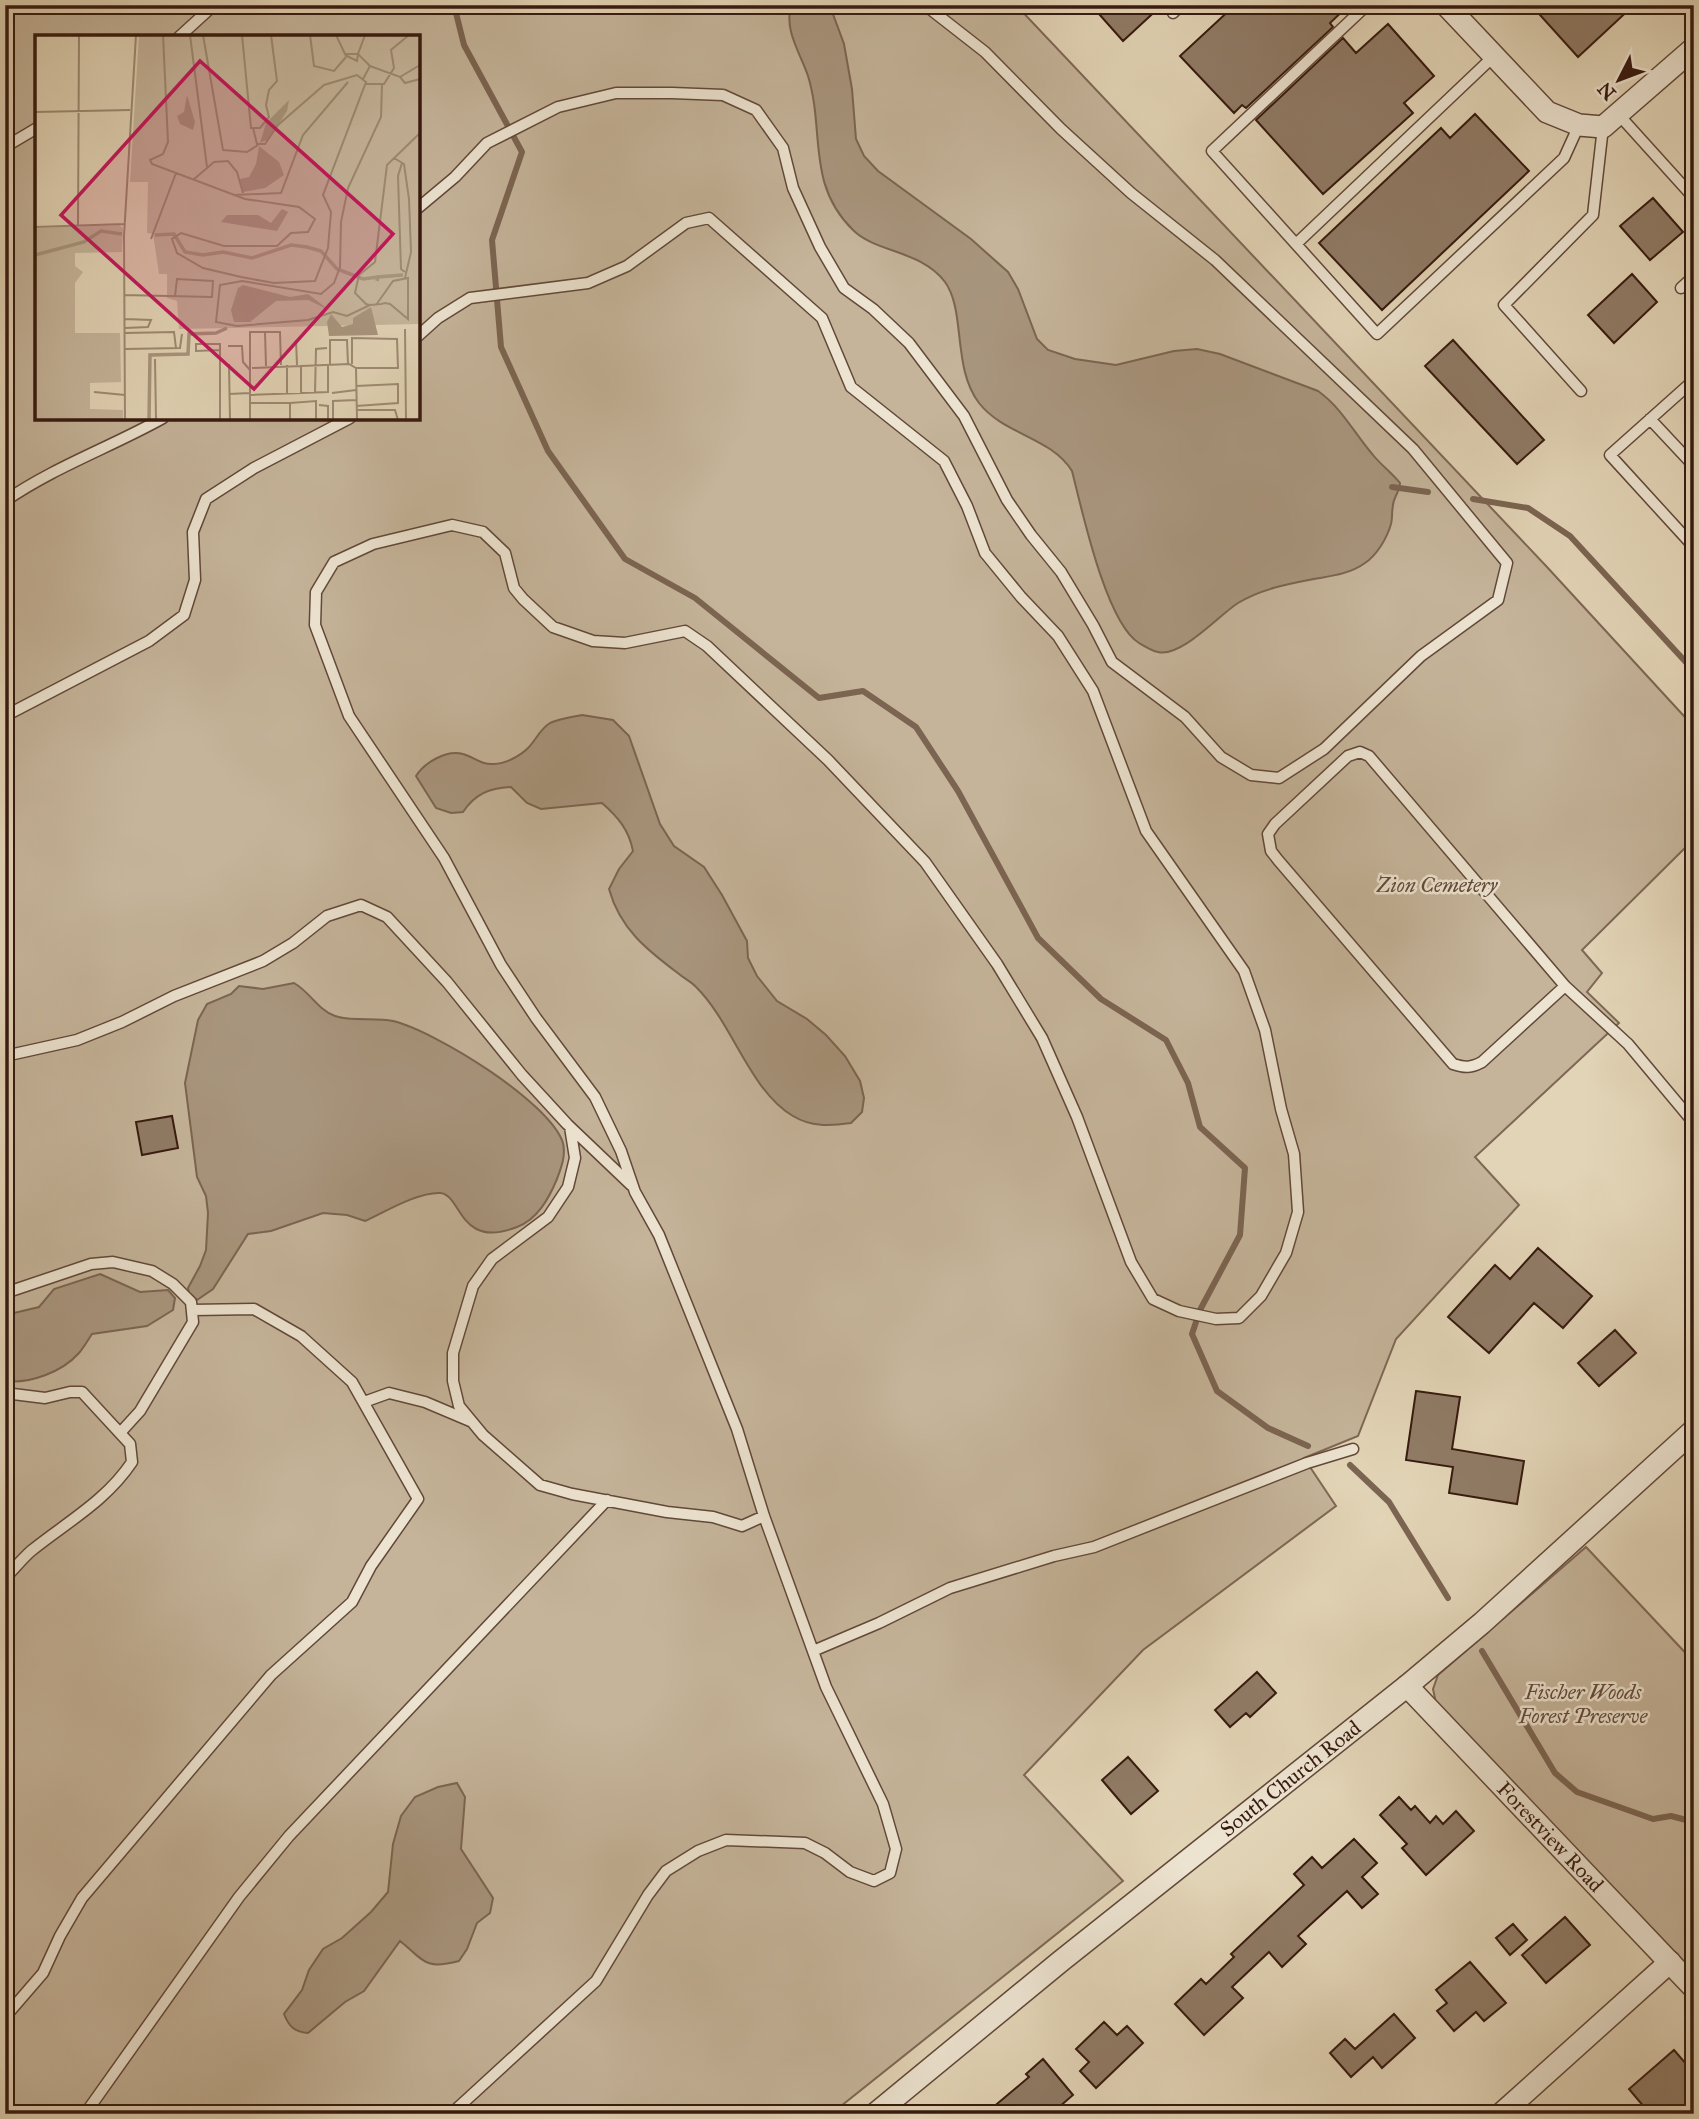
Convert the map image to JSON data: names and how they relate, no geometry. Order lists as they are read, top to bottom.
{
  "streets": {
    "street": ["South Church Road", "Forestview Road"]
  },
  "crossings": [
    ["South Church Road", "Forestview Road"]
  ],
  "parks": ["Zion Cemetery", "Fischer Woods Forest Preserve"],
  "north": "bottom left"
}
